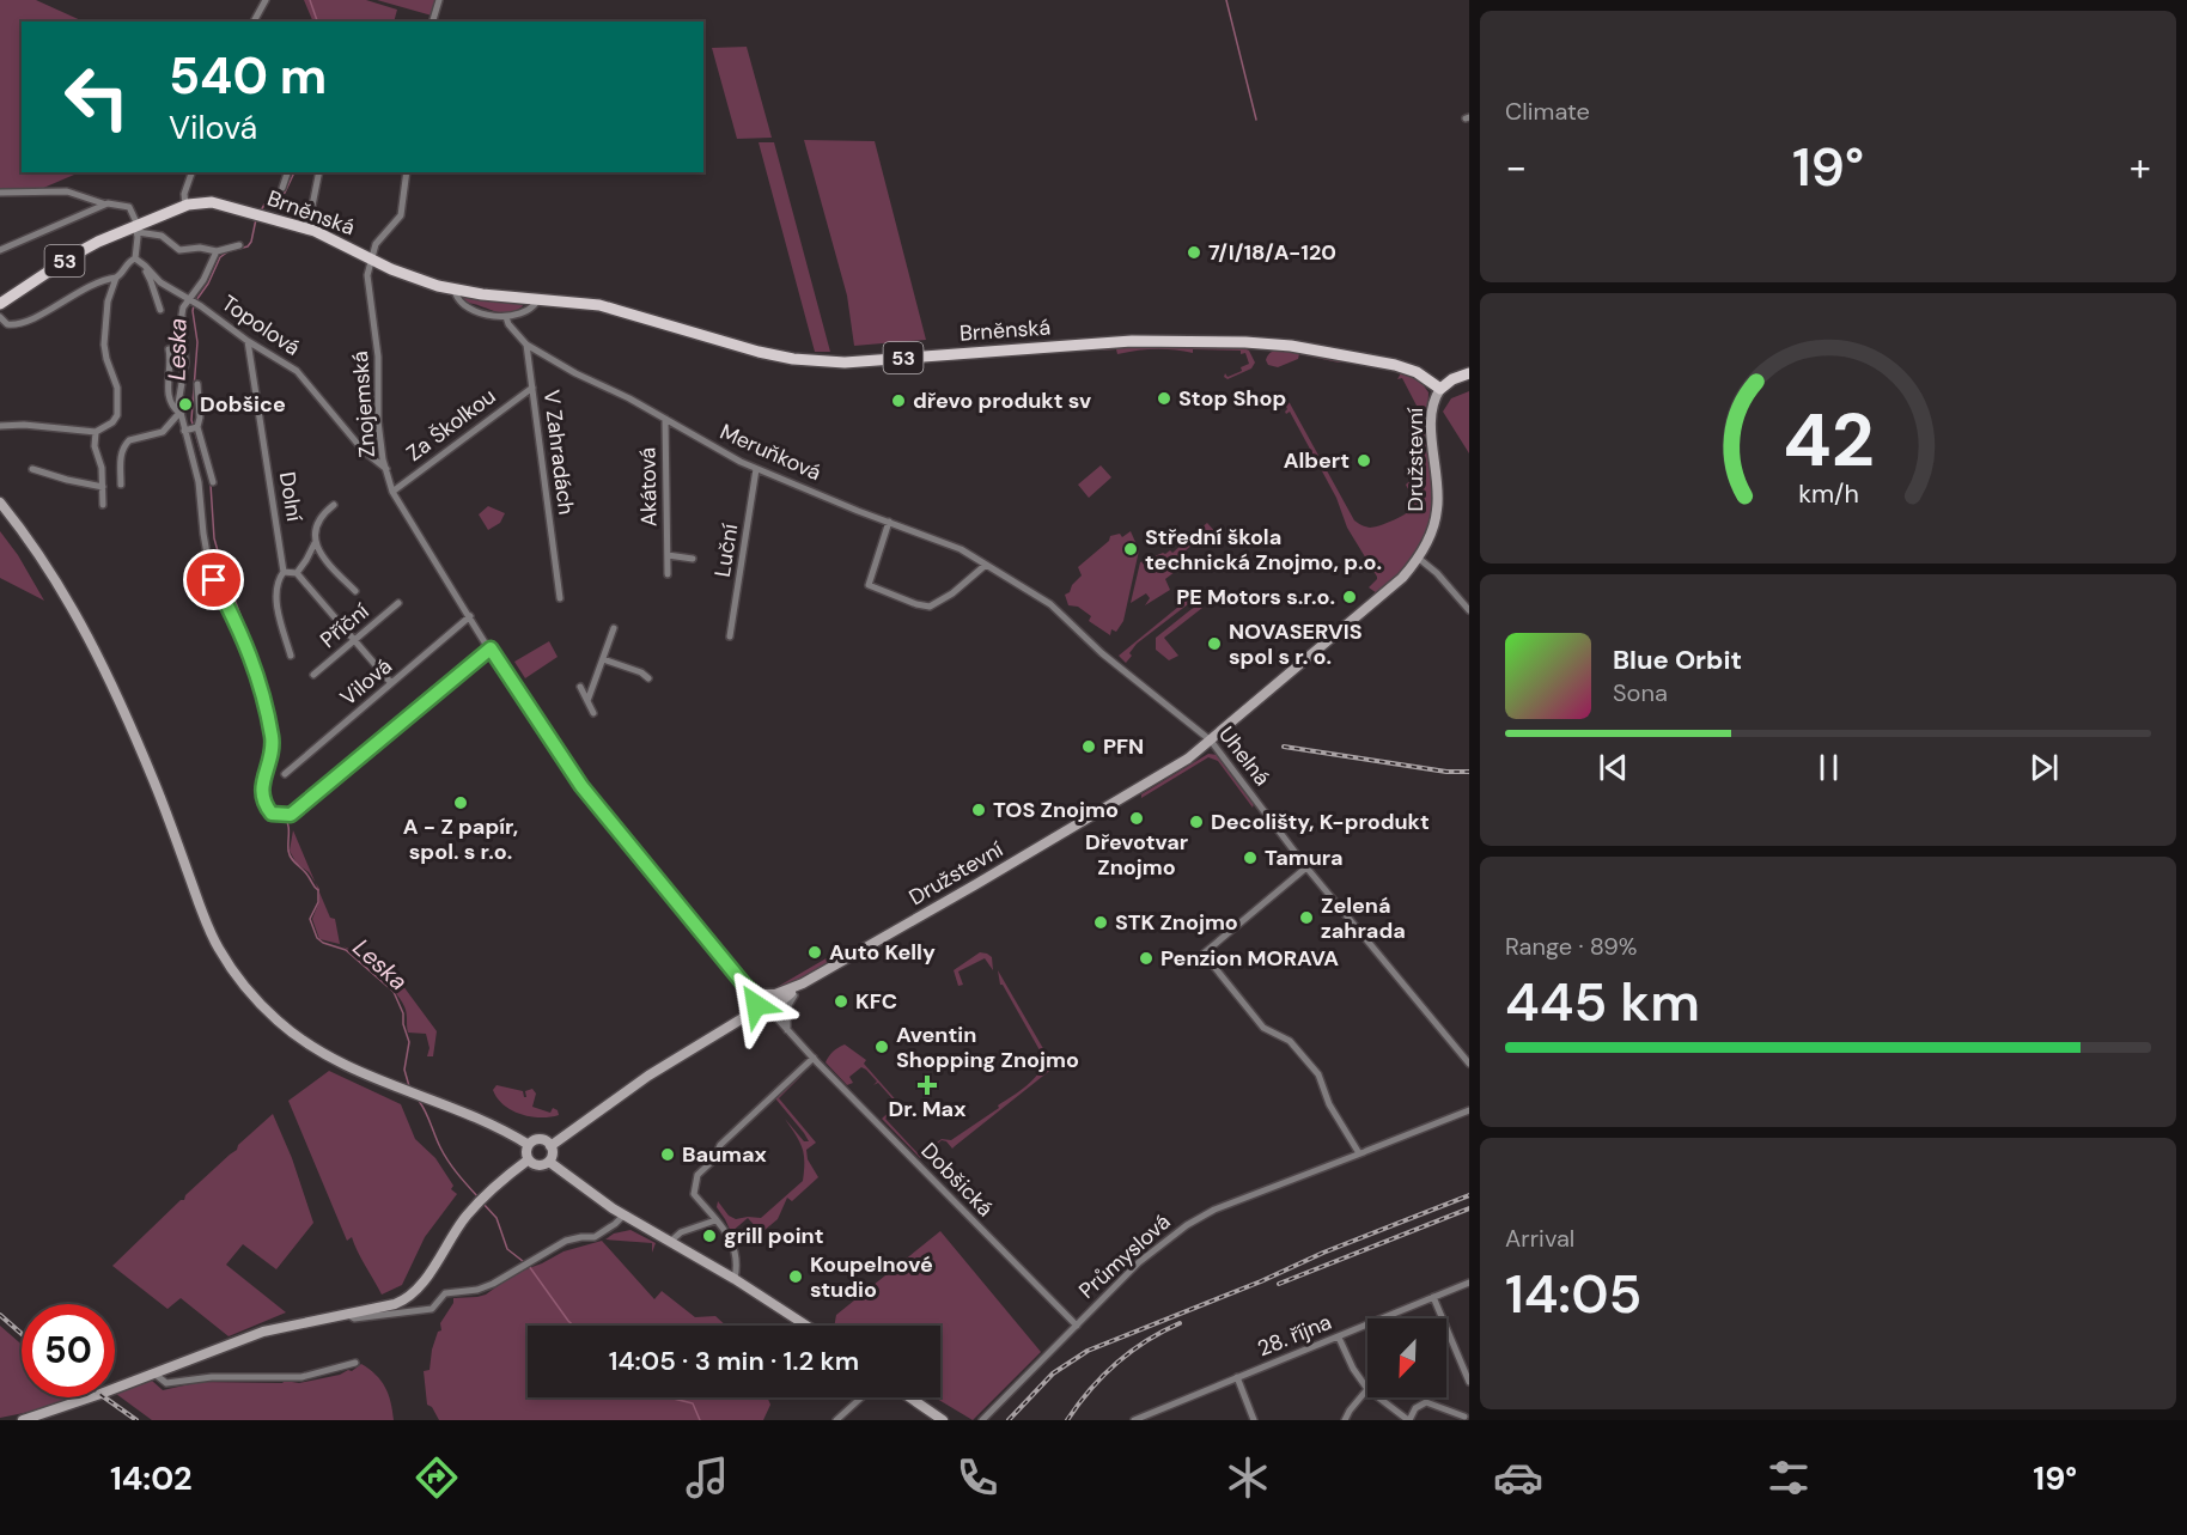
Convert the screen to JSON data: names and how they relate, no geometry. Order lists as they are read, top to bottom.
{
  "streets": {
    "main road": ["Brněnská", "53", "Družstevní"],
    "street": [
      "Topolová",
      "Znojemská",
      "Za Školkou",
      "V Zahradách",
      "Meruňková",
      "Akátová",
      "Dolní",
      "Luční",
      "Příční",
      "Vilová",
      "Uhelná",
      "Dobšická",
      "Průmyslová",
      "28. října"
    ]
  },
  "crossings": [
    ["Brněnská", "Znojemská"],
    ["Brněnská", "V Zahradách"],
    ["Brněnská", "Družstevní"],
    ["Topolová", "Znojemská"],
    ["Topolová", "Dolní"],
    ["Znojemská", "Za Školkou"],
    ["Znojemská", "Vilová"],
    ["Za Školkou", "V Zahradách"],
    ["V Zahradách", "Meruňková"],
    ["Meruňková", "Akátová"],
    ["Meruňková", "Luční"],
    ["Meruňková", "Uhelná"],
    ["Družstevní", "Uhelná"],
    ["Dobšická", "Průmyslová"]
  ],
  "water": ["Leska"],
  "places": {
    "other": [
      "7/I/18/A-120",
      "Stop Shop",
      "dřevo produkt sv",
      "Dobšice",
      "Albert",
      "Střední škola technická Znojmo, p.o.",
      "PE Motors s.r.o.",
      "NOVASERVIS spol s r. o.",
      "PFN",
      "A - Z papír, spol. s r.o.",
      "TOS Znojmo",
      "Dřevotvar Znojmo",
      "Decolišty, K-produkt",
      "Tamura",
      "Zelená zahrada",
      "STK Znojmo",
      "Auto Kelly",
      "Penzion MORAVA",
      "KFC",
      "Aventin Shopping Znojmo",
      "Baumax",
      "grill point",
      "Koupelnové studio"
    ],
    "health": ["Dr. Max"]
  },
  "north": "bottom left",
  "page": {
    "tile": [
      "Climate",
      ["Range · 89%", "445 km"],
      ["Arrival", "14:05"]
    ],
    "turn": ["540 m", "Vilová"],
    "heat": ["−", "19°", "+"],
    "song": ["Blue Orbit", "Sona"],
    "limit": "50",
    "trip": "14:05 · 3 min · 1.2 km",
    "tabs": ["14:02", "19°"],
    "gauge": ["42", "km/h"]
  }
}
